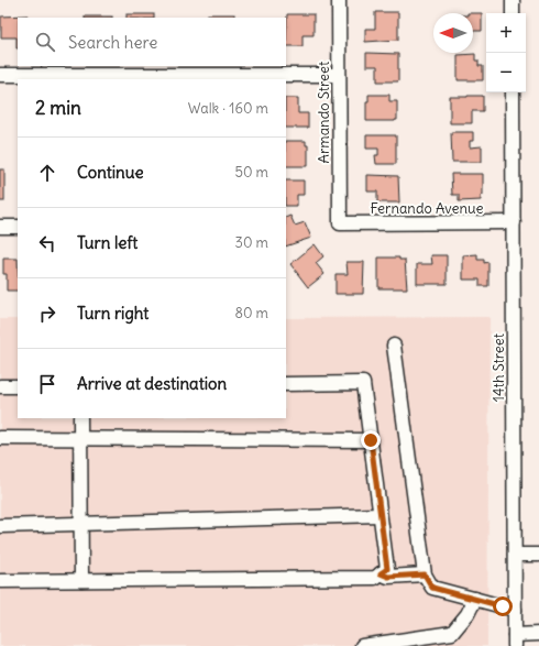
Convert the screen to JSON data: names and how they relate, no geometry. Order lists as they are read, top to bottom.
{
  "streets": {
    "street": ["Armando Street", "Fernando Avenue", "14th Street"]
  },
  "crossings": [
    ["Armando Street", "Fernando Avenue"],
    ["Fernando Avenue", "14th Street"]
  ],
  "north": "left",
  "page": {
    "map_buttons": ["+", "−"],
    "search": "Search here",
    "heading": ["2 min", "Walk · 160 m"],
    "list": [
      ["Continue", "50 m"],
      ["Turn left", "30 m"],
      ["Turn right", "80 m"],
      "Arrive at destination"
    ]
  }
}
